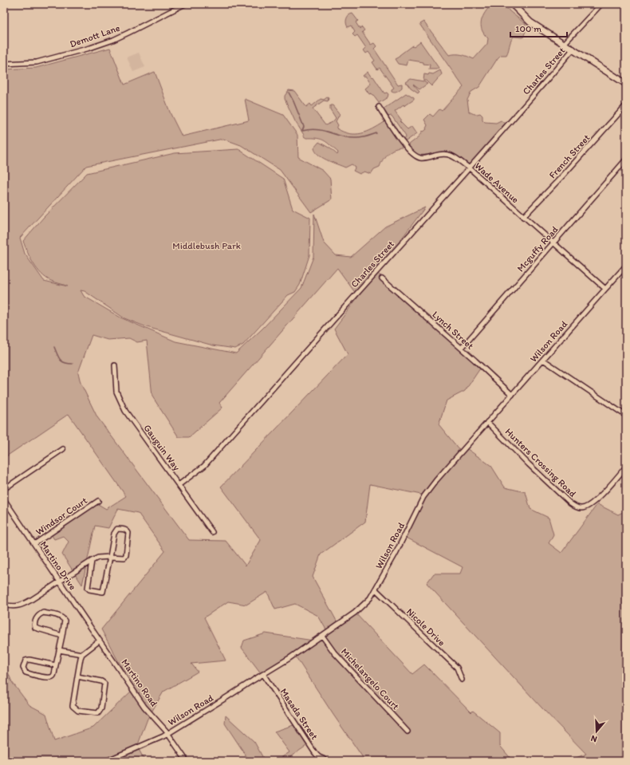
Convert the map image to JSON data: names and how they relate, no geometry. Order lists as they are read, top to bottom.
{
  "streets": {
    "street": [
      "Demott Lane",
      "Charles Street",
      "French Street",
      "Wade Avenue",
      "Mcguffy Road",
      "Lynch Street",
      "Wilson Road",
      "Gauguin Way",
      "Hunters Crossing Road",
      "Windsor Court",
      "Martino Drive",
      "Nicole Drive",
      "Michelangelo Court",
      "Martino Road",
      "Masada Street"
    ]
  },
  "crossings": [
    ["Charles Street", "Wade Avenue"],
    ["Charles Street", "Gauguin Way"],
    ["French Street", "Wade Avenue"],
    ["Wade Avenue", "Mcguffy Road"],
    ["Wade Avenue", "Wilson Road"],
    ["Mcguffy Road", "Lynch Street"],
    ["Lynch Street", "Wilson Road"],
    ["Wilson Road", "Hunters Crossing Road"],
    ["Wilson Road", "Nicole Drive"],
    ["Wilson Road", "Michelangelo Court"],
    ["Wilson Road", "Martino Road"],
    ["Wilson Road", "Masada Street"],
    ["Windsor Court", "Martino Drive"],
    ["Martino Drive", "Martino Road"]
  ],
  "parks": ["Middlebush Park"],
  "scale_bar": "100 m",
  "north": "bottom"
}
